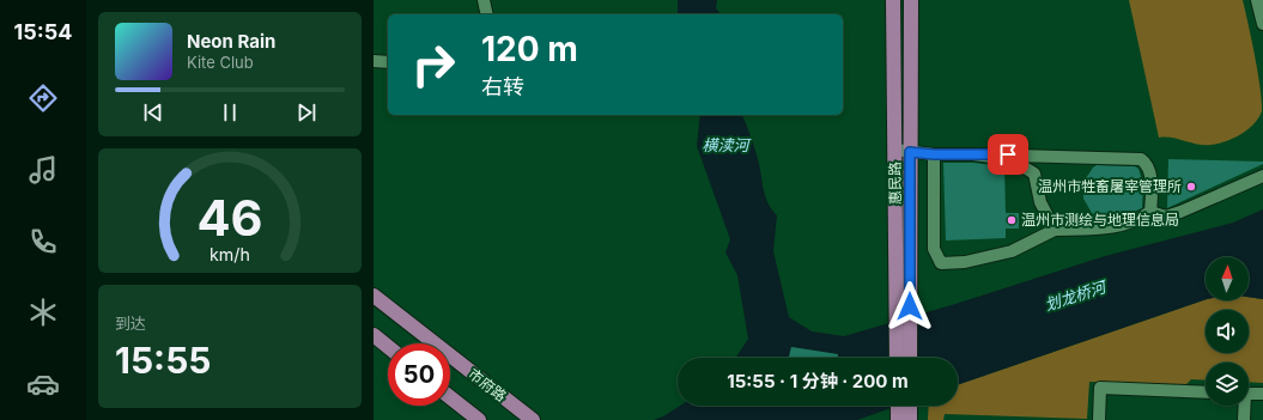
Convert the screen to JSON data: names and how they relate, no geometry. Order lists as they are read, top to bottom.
{
  "streets": {
    "main road": ["惠民路", "市府路"]
  },
  "water": ["横渎河", "划龙桥河"],
  "places": ["温州市牲畜屠宰管理所", "温州市测绘与地理信息局"],
  "north": "top",
  "page": {
    "tabs": "15:54",
    "turn": ["120 m", "右转"],
    "song": ["Neon Rain", "Kite Club"],
    "tile": ["到达", "15:55"],
    "limit": "50",
    "trip": "15:55 · 1 分钟 · 200 m",
    "gauge": ["46", "km/h"]
  }
}
